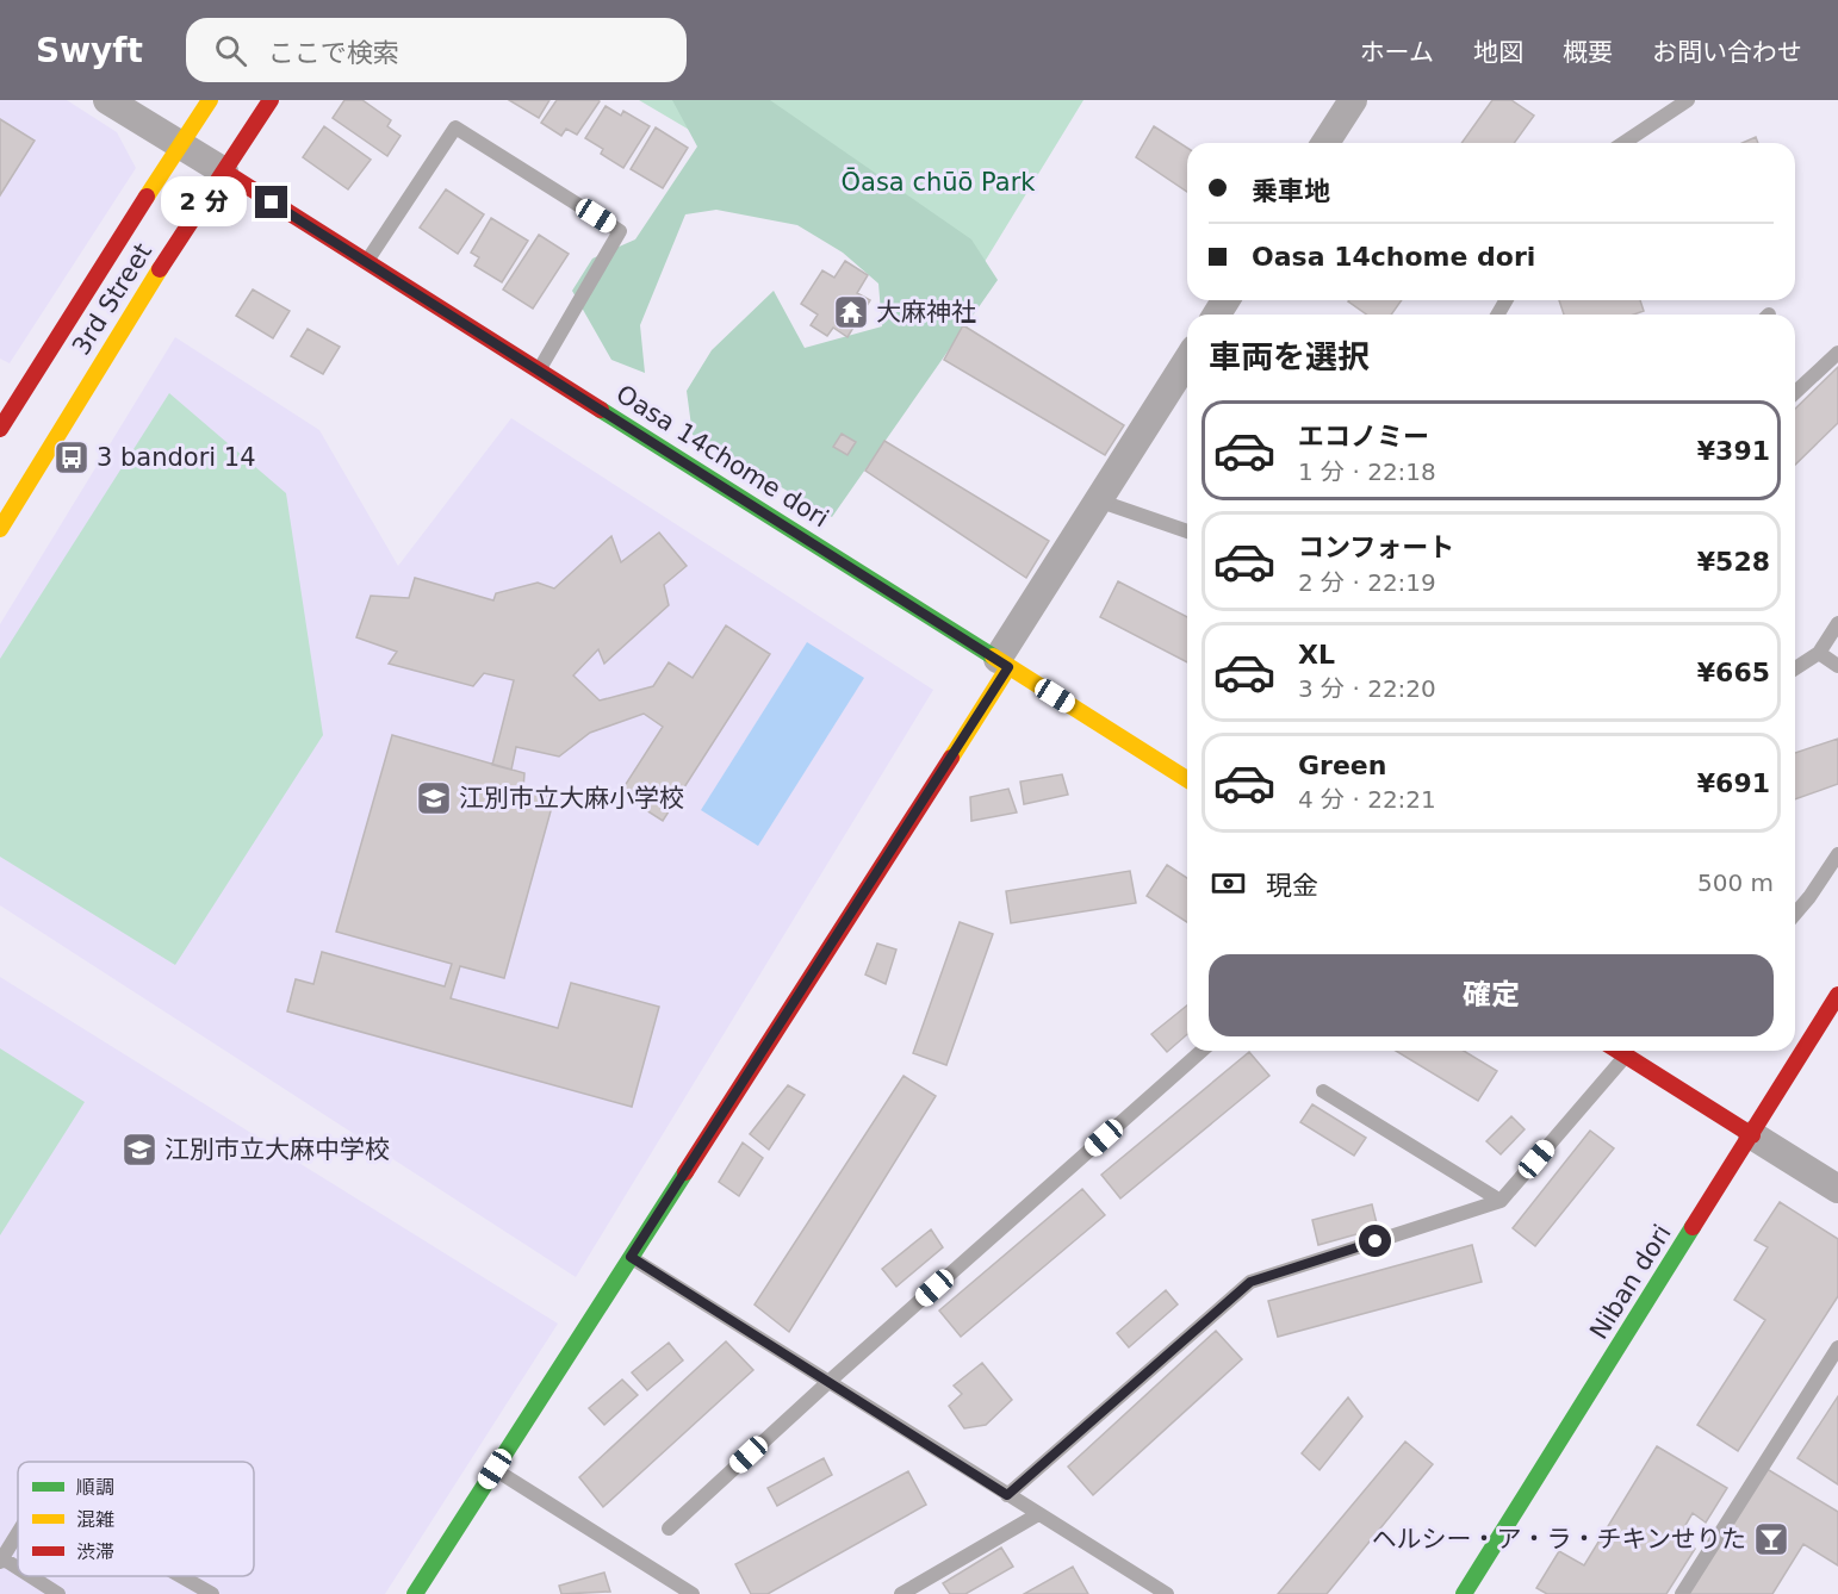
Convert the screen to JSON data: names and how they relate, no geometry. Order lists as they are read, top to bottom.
{
  "streets": {
    "street": ["3rd Street", "Oasa 14chome dori", "Niban dori"]
  },
  "crossings": [
    ["3rd Street", "Oasa 14chome dori"]
  ],
  "parks": ["Ōasa chūō Park"],
  "places": {
    "temple": ["大麻神社"],
    "bus stop": ["3 bandori 14"],
    "school or university": ["江別市立大麻小学校", "江別市立大麻中学校"],
    "bar": ["ヘルシー・ア・ラ・チキンせりた"]
  },
  "legend": ["順調", "混雑", "渋滞"],
  "page": {
    "header": "Swyft",
    "search": "ここで検索",
    "nav": [
      "ホーム",
      "地図",
      "概要",
      "お問い合わせ"
    ],
    "banner": ["乗車地", "Oasa 14chome dori"],
    "bubble": "2 分",
    "heading": "車両を選択",
    "list": [
      {
        "name": "エコノミー",
        "note": "1 分 · 22:18",
        "value": "¥391"
      },
      {
        "name": "コンフォート",
        "note": "2 分 · 22:19",
        "value": "¥528"
      },
      {
        "name": "XL",
        "note": "3 分 · 22:20",
        "value": "¥665"
      },
      {
        "name": "Green",
        "note": "4 分 · 22:21",
        "value": "¥691"
      }
    ],
    "pay": ["現金", "500 m"],
    "buttons": "確定"
  }
}
